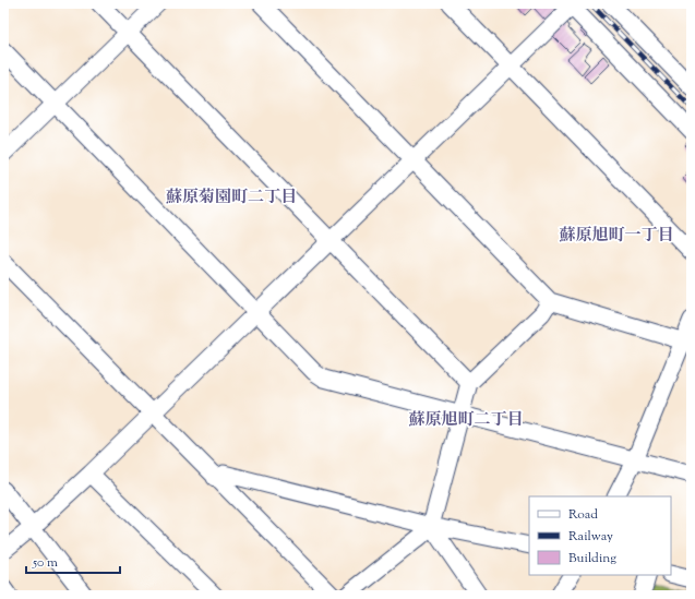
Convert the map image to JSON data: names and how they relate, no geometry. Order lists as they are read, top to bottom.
{
  "districts": ["蘇原菊園町二丁目", "蘇原旭町一丁目", "蘇原旭町二丁目"],
  "legend": ["Road", "Railway", "Building"],
  "scale_bar": "50 m"
}
